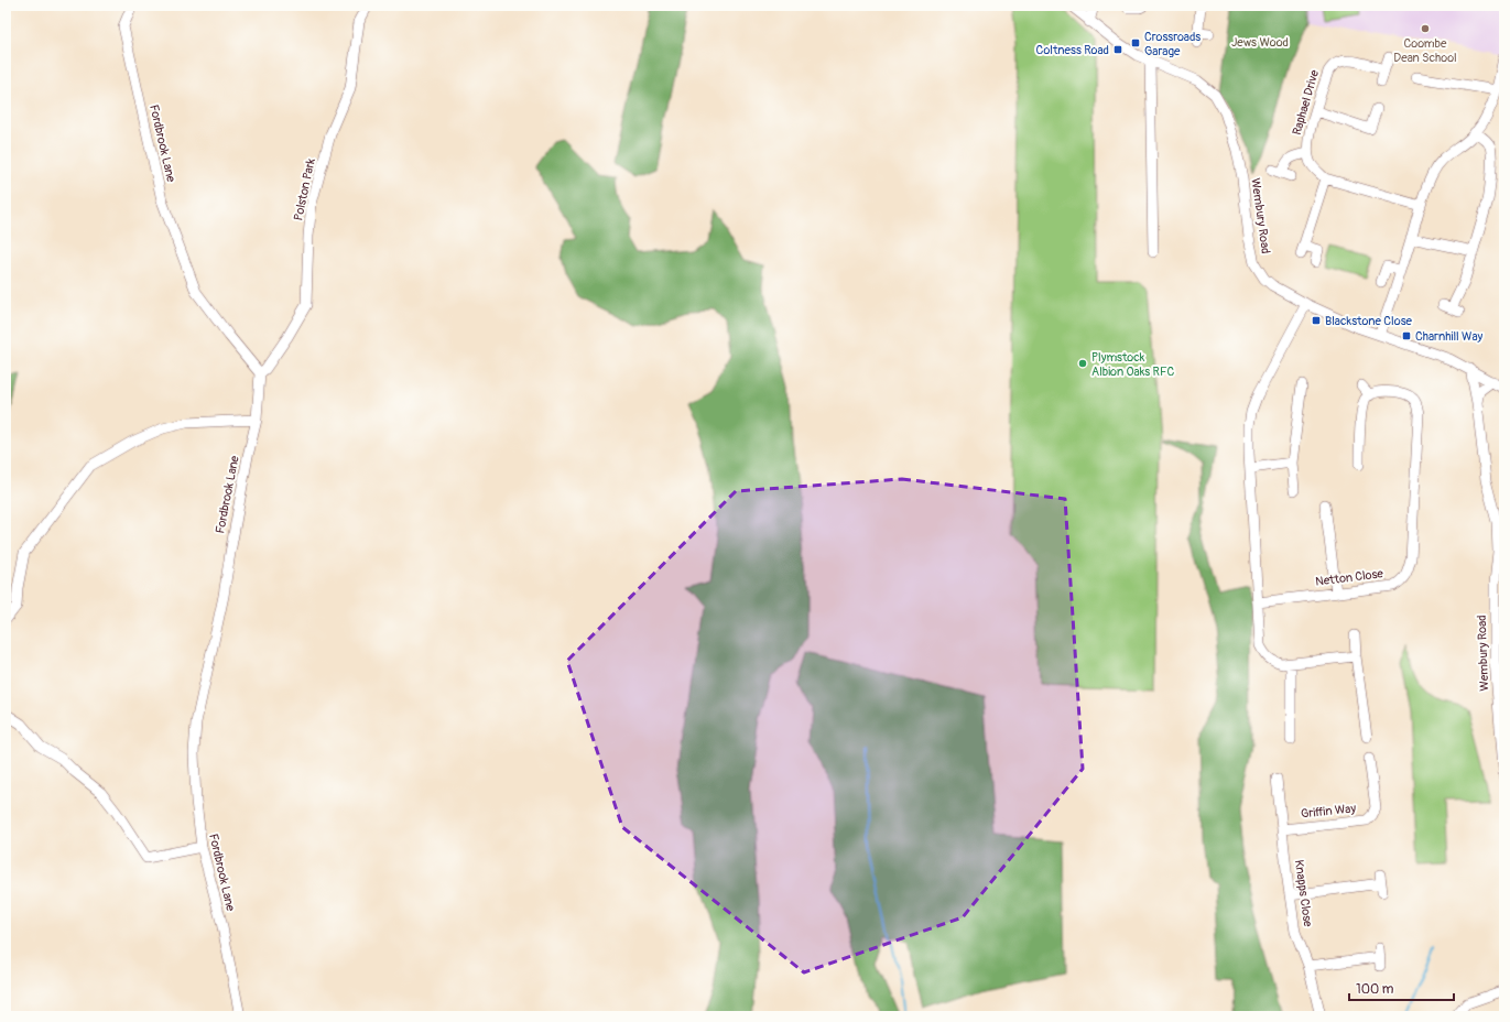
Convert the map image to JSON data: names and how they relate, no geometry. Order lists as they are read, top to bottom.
{
  "streets": {
    "street": [
      "Raphael Drive",
      "Fordbrook Lane",
      "Polston Park",
      "Wembury Road",
      "Netton Close",
      "Griffin Way",
      "Knapps Close"
    ]
  },
  "crossings": [
    ["Fordbrook Lane", "Polston Park"],
    ["Griffin Way", "Knapps Close"]
  ],
  "parks": ["Jews Wood"],
  "places": {
    "other": ["Coombe Dean School", "Plymstock Albion Oaks RFC"],
    "transit": [
      "Crossroads Garage",
      "Coltness Road",
      "Blackstone Close",
      "Charnhill Way"
    ]
  },
  "scale_bar": "100 m"
}
